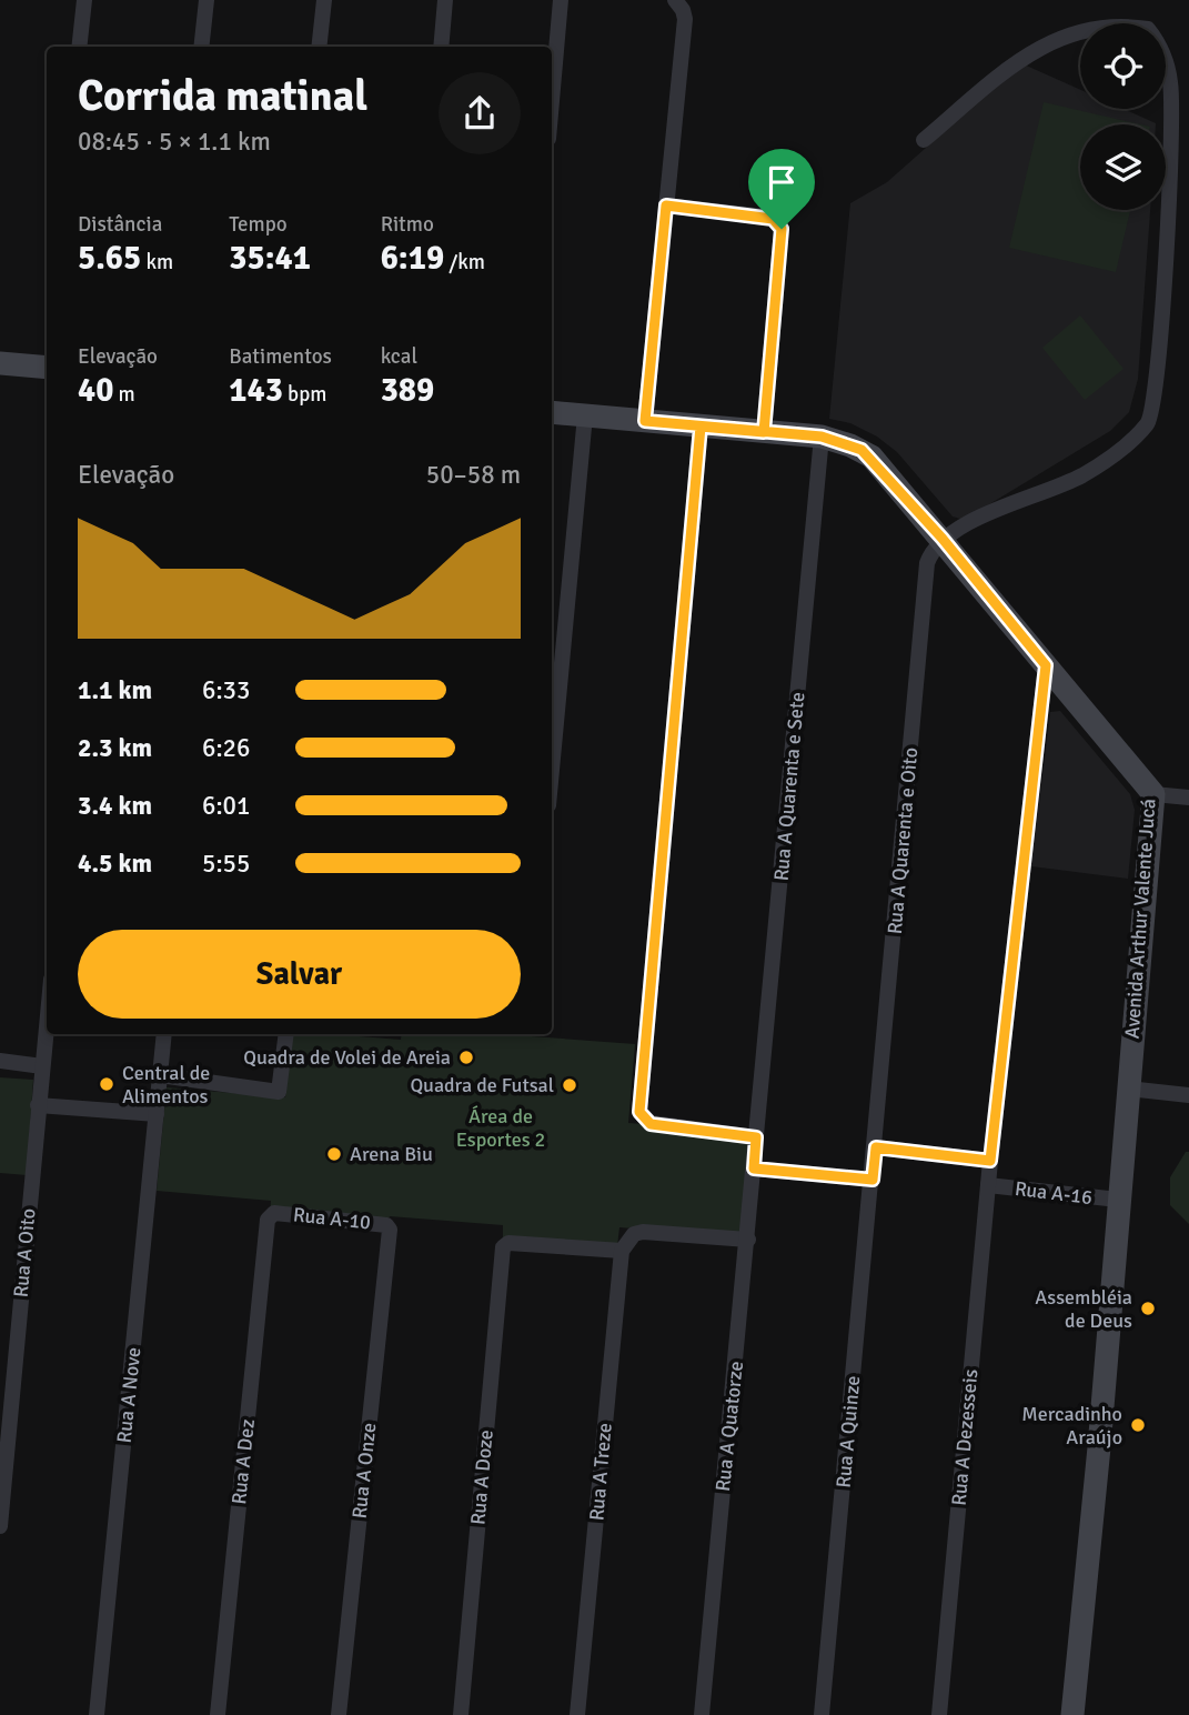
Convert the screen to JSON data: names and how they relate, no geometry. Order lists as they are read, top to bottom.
{
  "streets": {
    "street": [
      "Rua A Quarenta e Sete",
      "Rua A Quarenta e Oito",
      "Avenida Arthur Valente Jucá",
      "Rua A-16",
      "Rua A-10",
      "Rua A Oito",
      "Rua A Nove",
      "Rua A Quatorze",
      "Rua A Quinze",
      "Rua A Dezesseis",
      "Rua A Dez",
      "Rua A Onze",
      "Rua A Treze",
      "Rua A Doze"
    ]
  },
  "crossings": [
    ["Rua A Quarenta e Sete", "Avenida Arthur Valente Jucá"],
    ["Rua A Quarenta e Sete", "Rua A Quatorze"],
    ["Rua A Quarenta e Oito", "Avenida Arthur Valente Jucá"],
    ["Rua A Quarenta e Oito", "Rua A Quinze"],
    ["Avenida Arthur Valente Jucá", "Rua A-16"],
    ["Avenida Arthur Valente Jucá", "Rua A Dezesseis"],
    ["Rua A-16", "Rua A Dezesseis"],
    ["Rua A-10", "Rua A Dez"],
    ["Rua A-10", "Rua A Onze"],
    ["Rua A Treze", "Rua A Doze"]
  ],
  "parks": ["Área de Esportes 2"],
  "places": [
    "Quadra de Volei de Areia",
    "Central de Alimentos",
    "Quadra de Futsal",
    "Arena Biu",
    "Assembléia de Deus",
    "Mercadinho Araújo"
  ],
  "page": {
    "heading": ["Corrida matinal", "08:45 · 5 × 1.1 km"],
    "stats": [
      ["Distância", "5.65 km"],
      ["Tempo", "35:41"],
      ["Ritmo", "6:19 /km"],
      ["Elevação", "40 m"],
      ["Batimentos", "143 bpm"],
      ["kcal", "389"]
    ],
    "chart": ["Elevação", "50–58 m"],
    "list": [
      {
        "name": "1.1 km",
        "note": "6:33"
      },
      {
        "name": "2.3 km",
        "note": "6:26"
      },
      {
        "name": "3.4 km",
        "note": "6:01"
      },
      {
        "name": "4.5 km",
        "note": "5:55"
      }
    ],
    "buttons": "Salvar"
  }
}
